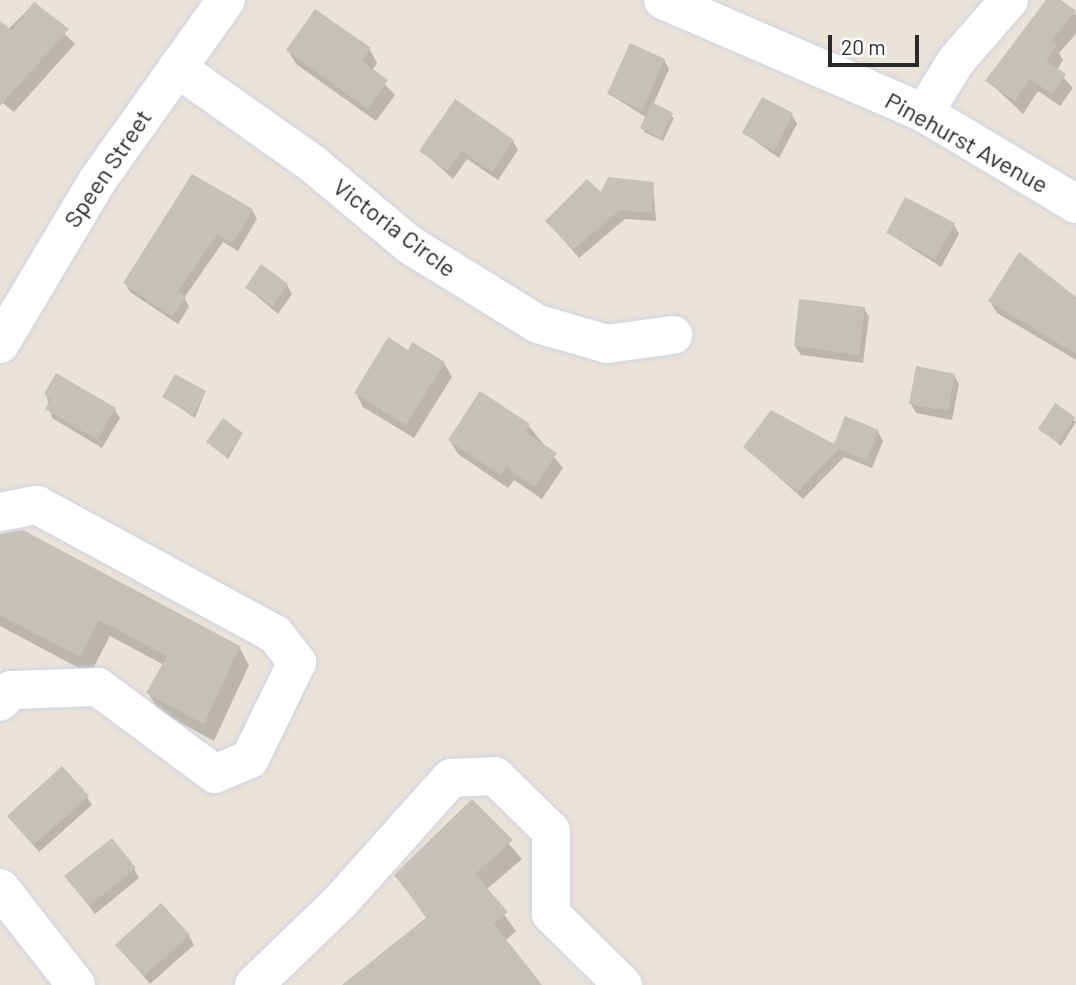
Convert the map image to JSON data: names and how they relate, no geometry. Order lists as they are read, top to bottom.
{
  "streets": {
    "street": ["Pinehurst Avenue", "Speen Street", "Victoria Circle"]
  },
  "crossings": [
    ["Speen Street", "Victoria Circle"]
  ],
  "scale_bar": "20 m"
}
